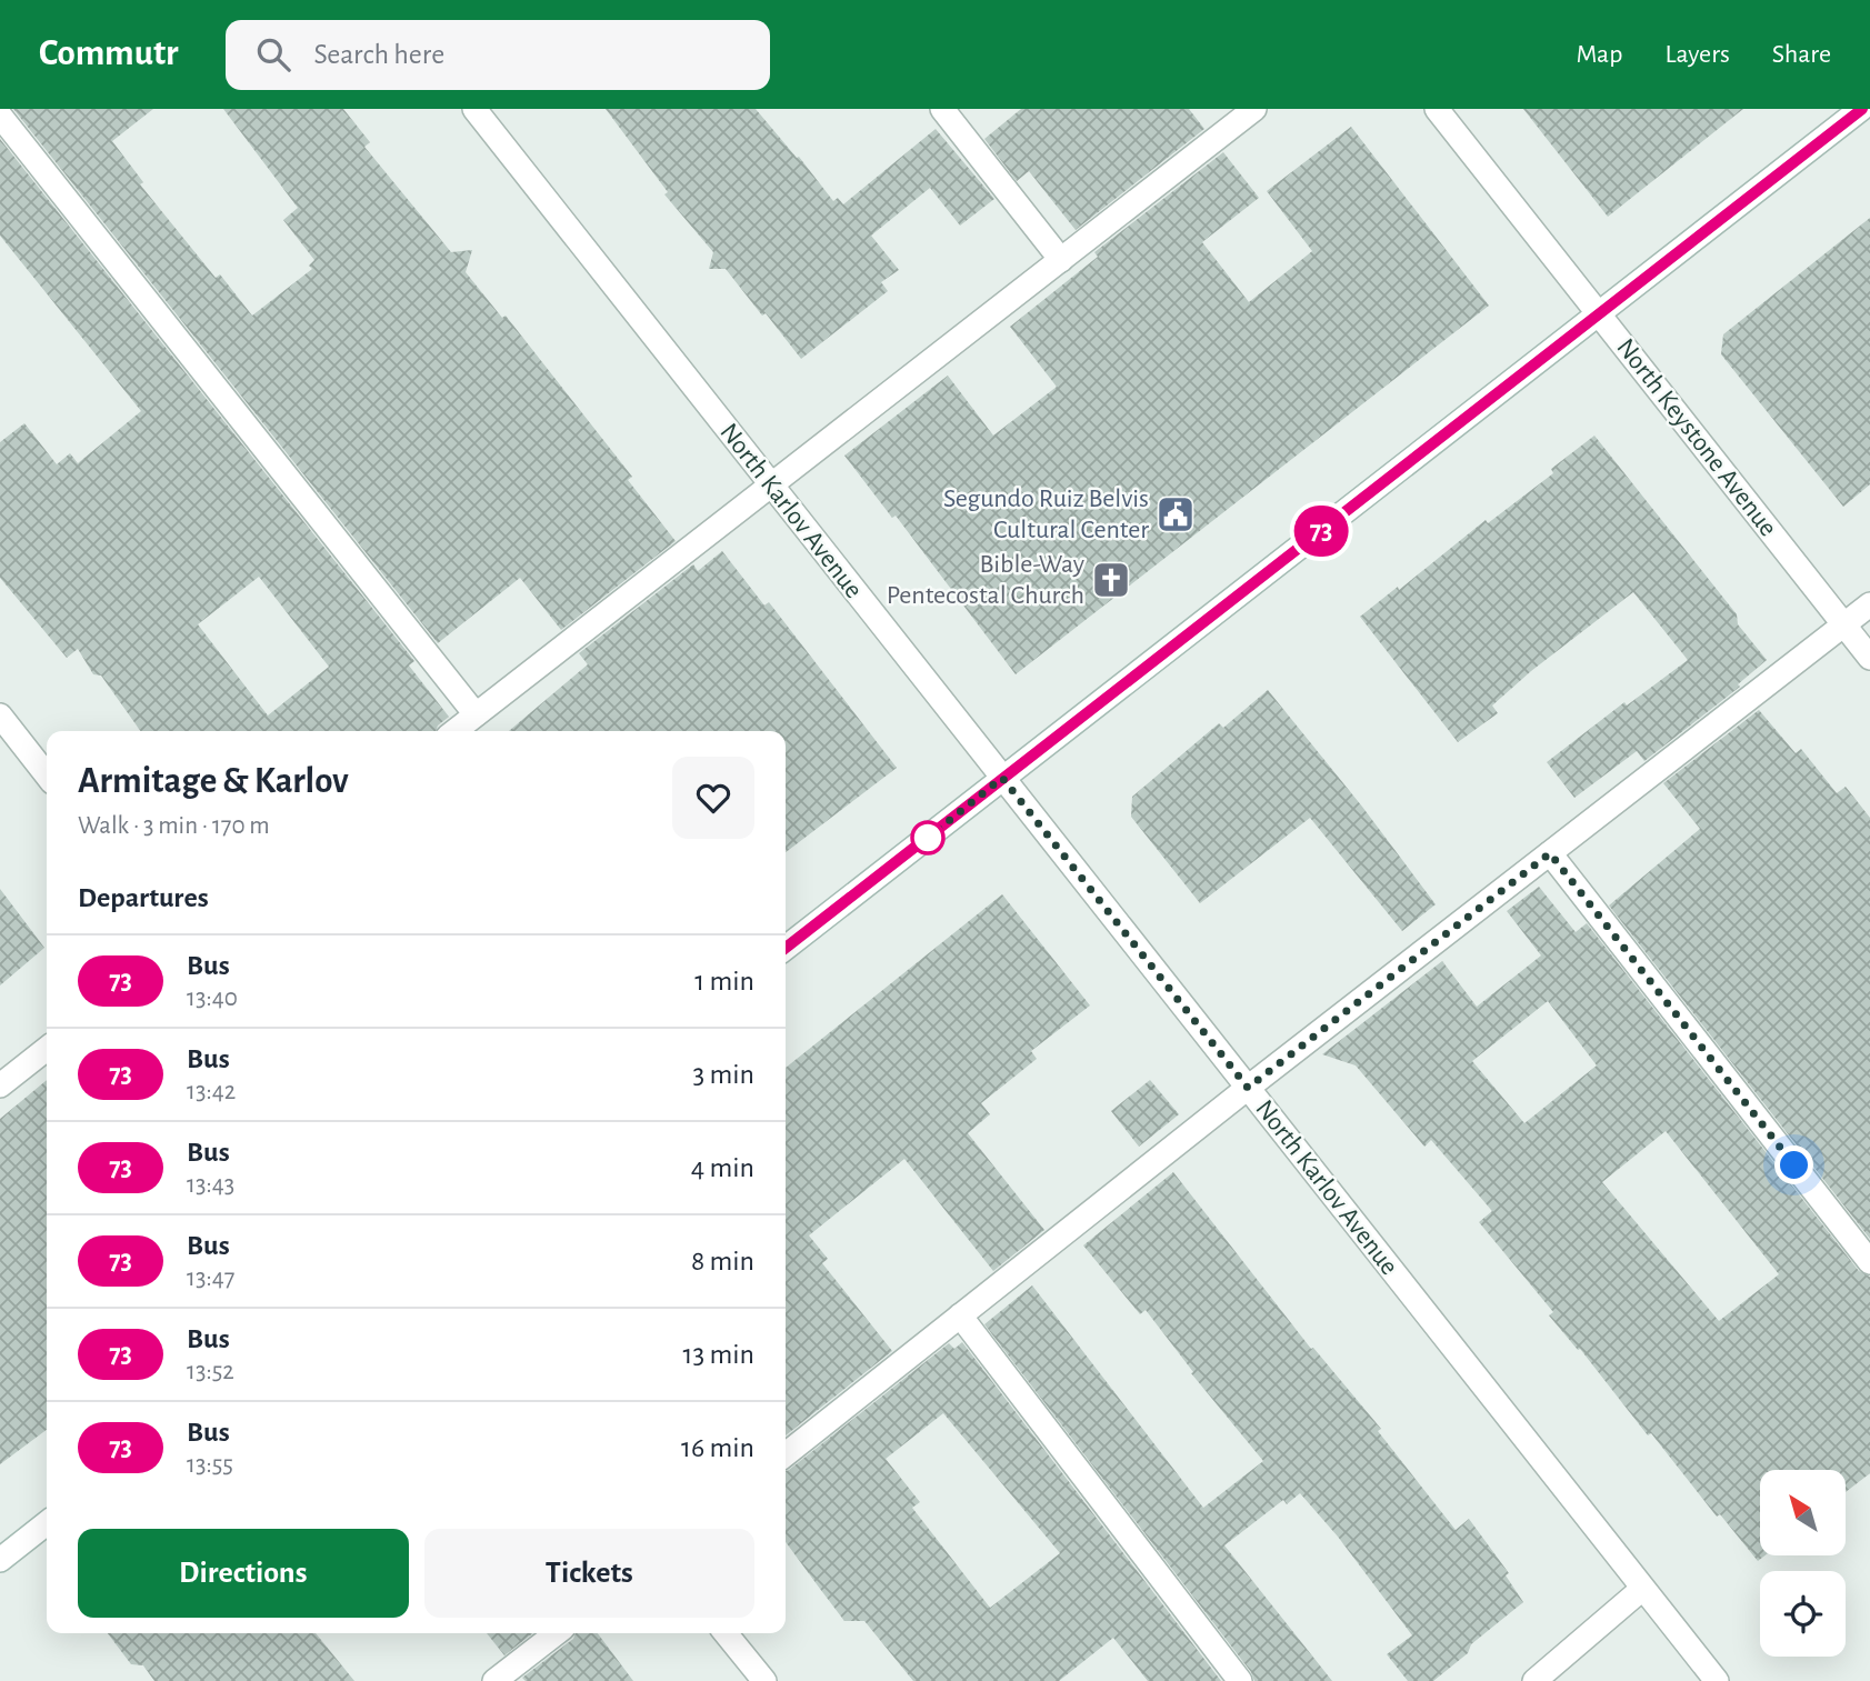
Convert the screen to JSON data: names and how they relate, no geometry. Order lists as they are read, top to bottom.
{
  "streets": {
    "street": ["North Keystone Avenue", "North Karlov Avenue"]
  },
  "places": {
    "public building": ["Segundo Ruiz Belvis Cultural Center"],
    "church": ["Bible-Way Pentecostal Church"]
  },
  "lines": ["bus line 73"],
  "north": "top left",
  "page": {
    "header": "Commutr",
    "search": "Search here",
    "nav": ["Map", "Layers", "Share"],
    "on_map": "73",
    "heading": [
      ["Armitage & Karlov", "Walk · 3 min · 170 m"],
      "Departures"
    ],
    "list": [
      {
        "mark": "73",
        "name": "Bus",
        "note": "13:40",
        "value": "1 min"
      },
      {
        "mark": "73",
        "name": "Bus",
        "note": "13:42",
        "value": "3 min"
      },
      {
        "mark": "73",
        "name": "Bus",
        "note": "13:43",
        "value": "4 min"
      },
      {
        "mark": "73",
        "name": "Bus",
        "note": "13:47",
        "value": "8 min"
      },
      {
        "mark": "73",
        "name": "Bus",
        "note": "13:52",
        "value": "13 min"
      },
      {
        "mark": "73",
        "name": "Bus",
        "note": "13:55",
        "value": "16 min"
      }
    ],
    "buttons": ["Directions", "Tickets"]
  }
}
